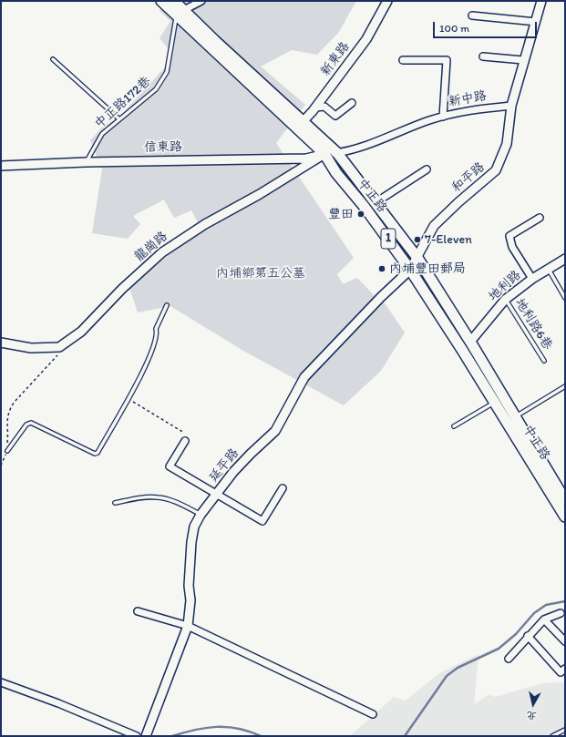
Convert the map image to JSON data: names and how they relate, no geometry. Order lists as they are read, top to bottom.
{
  "streets": {
    "main road": ["中正路", "1"],
    "street": [
      "新東路",
      "新中路",
      "信東路",
      "和平路",
      "龍崗路",
      "地利路",
      "延平路"
    ],
    "lane": ["中正路172巷", "地利路6巷"]
  },
  "crossings": [
    ["新東路", "中正路"],
    ["新中路", "信東路"],
    ["新中路", "和平路"],
    ["新中路", "中正路"],
    ["新中路", "龍崗路"],
    ["中正路172巷", "信東路"],
    ["中正路172巷", "中正路"],
    ["信東路", "中正路"],
    ["信東路", "龍崗路"],
    ["和平路", "中正路"],
    ["和平路", "延平路"],
    ["中正路", "龍崗路"],
    ["中正路", "地利路"],
    ["中正路", "延平路"],
    ["地利路", "地利路6巷"]
  ],
  "parks": ["內埔鄉第五公墓"],
  "places": ["豐田", "7-Eleven", "內埔豐田郵局"],
  "scale_bar": "100 m",
  "north": "bottom"
}
